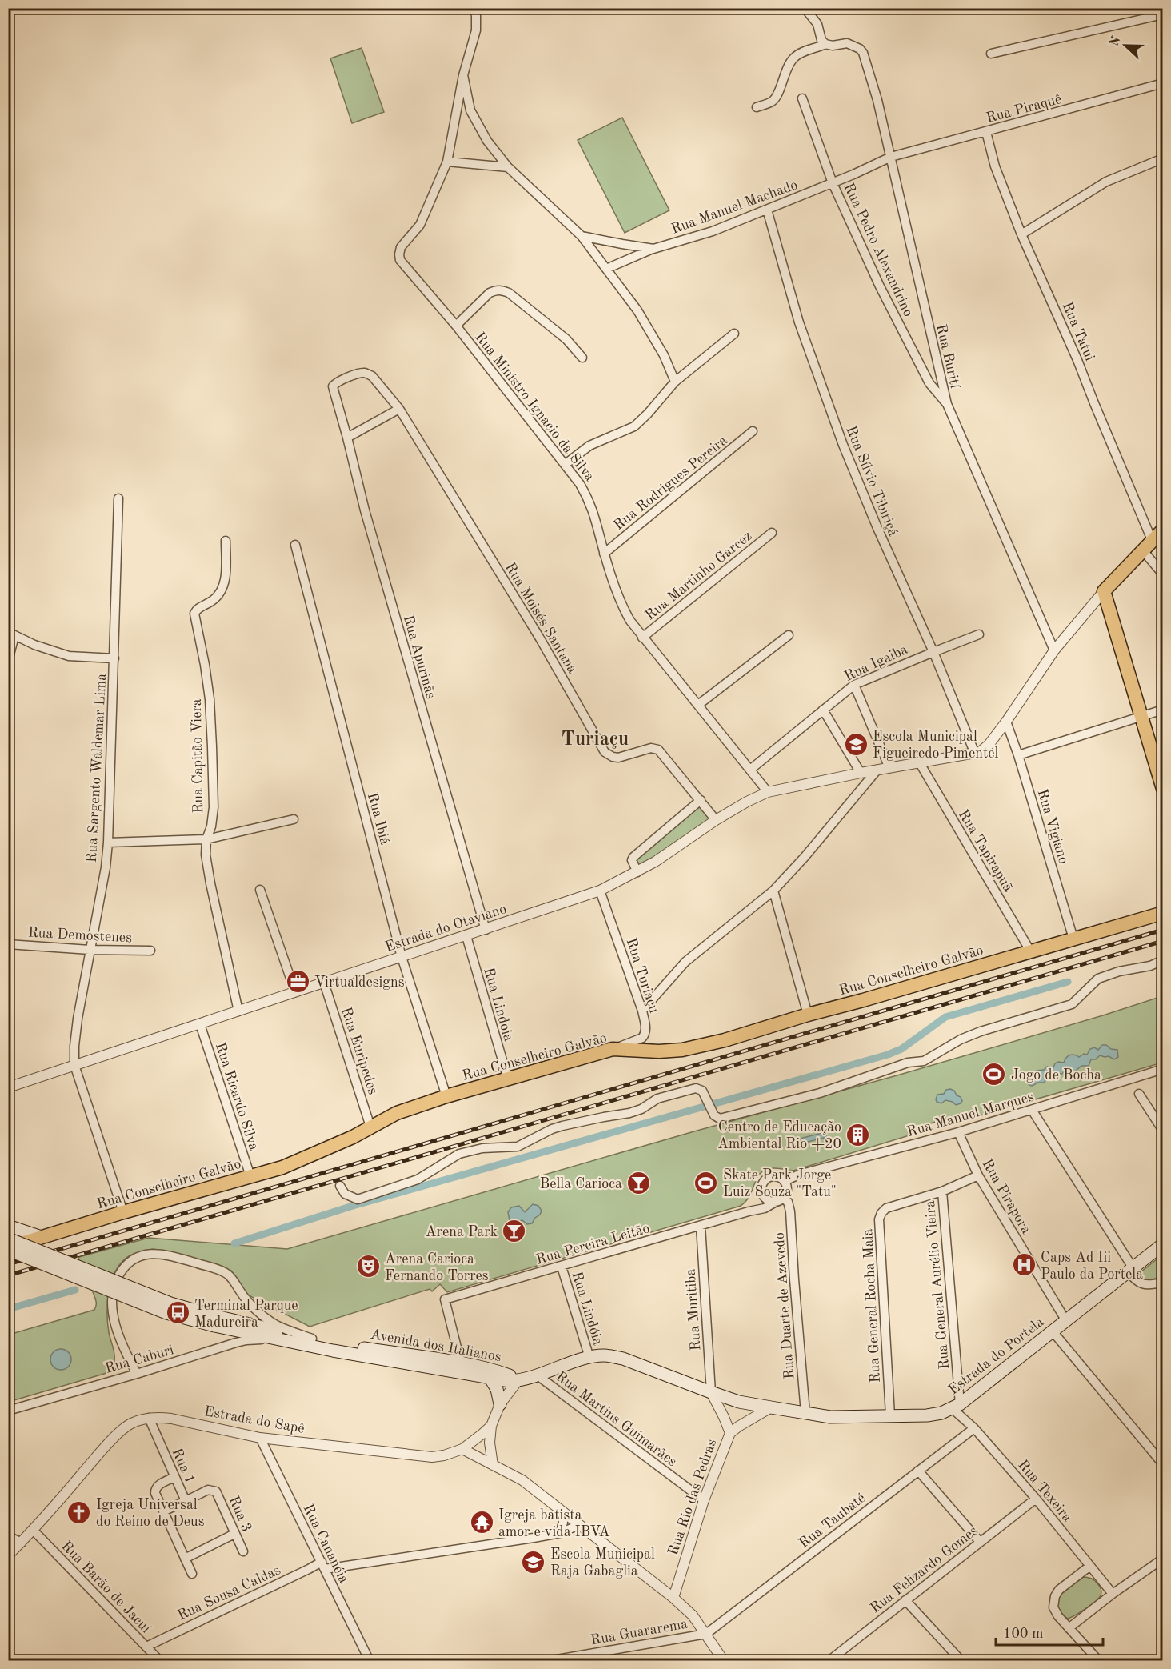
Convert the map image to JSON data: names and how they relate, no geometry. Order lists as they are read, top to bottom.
{
  "streets": {
    "main road": ["Rua Conselheiro Galvão", "Avenida dos Italianos", "Estrada do Portela"],
    "street": [
      "Rua Piraquê",
      "Rua Manuel Machado",
      "Rua Pedro Alexandrino",
      "Rua Tatui",
      "Rua Burití",
      "Rua Ministro Ignacio da Silva",
      "Rua Sílvio Tibiriçá",
      "Rua Rodrigues Pereira",
      "Rua Martinho Garcez",
      "Rua Moisés Santana",
      "Rua Apurinãs",
      "Rua Igaiba",
      "Rua Capitão Viera",
      "Rua Sargento Waldemar Lima",
      "Rua Ibiá",
      "Rua Vigiano",
      "Rua Tapirapuã",
      "Estrada do Otaviano",
      "Rua Demostenes",
      "Rua Turiaçu",
      "Rua Lindoia",
      "Rua Euripedes",
      "Rua Ricardo Silva",
      "Rua Manuel Marques",
      "Rua Pirapora",
      "Rua Pereira Leitão",
      "Rua General Aurélio Vieira",
      "Rua Duarte de Azevedo",
      "Rua General Rocha Maia",
      "Rua Lindóia",
      "Rua Muritiba",
      "Rua Caburi",
      "Rua Martins Guimarães",
      "Estrada do Sapê",
      "Rua 1",
      "Rua Texeira",
      "Rua Rio das Pedras",
      "Rua 3",
      "Rua Taubaté",
      "Rua Cananéia",
      "Rua Felizardo Gomes",
      "Rua Barão de Jacuí",
      "Rua Sousa Caldas",
      "Rua Guararema"
    ]
  },
  "crossings": [
    ["Rua Piraquê", "Rua Manuel Machado"],
    ["Rua Piraquê", "Rua Tatui"],
    ["Rua Piraquê", "Rua Burití"],
    ["Rua Manuel Machado", "Rua Pedro Alexandrino"],
    ["Rua Manuel Machado", "Rua Burití"],
    ["Rua Manuel Machado", "Rua Sílvio Tibiriçá"],
    ["Rua Pedro Alexandrino", "Rua Burití"],
    ["Rua Ministro Ignacio da Silva", "Rua Rodrigues Pereira"],
    ["Rua Ministro Ignacio da Silva", "Rua Martinho Garcez"],
    ["Rua Ministro Ignacio da Silva", "Rua Igaiba"],
    ["Rua Ministro Ignacio da Silva", "Estrada do Otaviano"],
    ["Rua Sílvio Tibiriçá", "Rua Igaiba"],
    ["Rua Sílvio Tibiriçá", "Estrada do Otaviano"],
    ["Rua Moisés Santana", "Rua Apurinãs"],
    ["Rua Moisés Santana", "Estrada do Otaviano"],
    ["Rua Apurinãs", "Estrada do Otaviano"],
    ["Rua Capitão Viera", "Estrada do Otaviano"],
    ["Rua Sargento Waldemar Lima", "Estrada do Otaviano"],
    ["Rua Sargento Waldemar Lima", "Rua Demostenes"],
    ["Rua Sargento Waldemar Lima", "Rua Conselheiro Galvão"],
    ["Rua Ibiá", "Estrada do Otaviano"],
    ["Rua Ibiá", "Rua Conselheiro Galvão"],
    ["Rua Vigiano", "Rua Conselheiro Galvão"],
    ["Rua Tapirapuã", "Estrada do Otaviano"],
    ["Rua Tapirapuã", "Rua Conselheiro Galvão"],
    ["Estrada do Otaviano", "Rua Turiaçu"],
    ["Estrada do Otaviano", "Rua Lindoia"],
    ["Estrada do Otaviano", "Rua Euripedes"],
    ["Estrada do Otaviano", "Rua Ricardo Silva"],
    ["Rua Conselheiro Galvão", "Rua Turiaçu"],
    ["Rua Conselheiro Galvão", "Rua Lindoia"],
    ["Rua Conselheiro Galvão", "Rua Euripedes"],
    ["Rua Conselheiro Galvão", "Rua Ricardo Silva"],
    ["Rua Conselheiro Galvão", "Avenida dos Italianos"],
    ["Rua Manuel Marques", "Rua Pirapora"],
    ["Rua Manuel Marques", "Rua Pereira Leitão"],
    ["Rua Manuel Marques", "Rua Duarte de Azevedo"],
    ["Rua Pirapora", "Rua General Rocha Maia"],
    ["Rua Pirapora", "Estrada do Portela"],
    ["Rua Pereira Leitão", "Rua Duarte de Azevedo"],
    ["Rua Pereira Leitão", "Rua Lindóia"],
    ["Rua Pereira Leitão", "Rua Muritiba"],
    ["Rua Pereira Leitão", "Avenida dos Italianos"],
    ["Rua General Aurélio Vieira", "Rua General Rocha Maia"],
    ["Rua General Aurélio Vieira", "Estrada do Portela"],
    ["Rua General Aurélio Vieira", "Rua Texeira"],
    ["Rua Duarte de Azevedo", "Estrada do Portela"],
    ["Rua General Rocha Maia", "Estrada do Portela"],
    ["Rua Lindóia", "Estrada do Portela"],
    ["Rua Muritiba", "Estrada do Portela"],
    ["Rua Muritiba", "Rua Rio das Pedras"],
    ["Avenida dos Italianos", "Estrada do Portela"],
    ["Avenida dos Italianos", "Rua Caburi"],
    ["Avenida dos Italianos", "Estrada do Sapê"],
    ["Estrada do Portela", "Rua Martins Guimarães"],
    ["Estrada do Portela", "Estrada do Sapê"],
    ["Estrada do Portela", "Rua Texeira"],
    ["Estrada do Portela", "Rua Rio das Pedras"],
    ["Rua Martins Guimarães", "Rua Rio das Pedras"],
    ["Estrada do Sapê", "Rua 1"],
    ["Estrada do Sapê", "Rua Cananéia"],
    ["Estrada do Sapê", "Rua Barão de Jacuí"],
    ["Rua 1", "Rua 3"],
    ["Rua Texeira", "Rua Taubaté"],
    ["Rua Texeira", "Rua Felizardo Gomes"],
    ["Rua Taubaté", "Rua Guararema"],
    ["Rua Cananéia", "Rua Sousa Caldas"],
    ["Rua Barão de Jacuí", "Rua Sousa Caldas"]
  ],
  "districts": ["Turiaçu"],
  "places": {
    "school or university": ["Escola Municipal Figueiredo Pimentel", "Escola Municipal Raja Gabaglia"],
    "office": ["Virtualdesigns"],
    "sports": ["Jogo de Bocha", "Skate Park Jorge Luiz Souza \"Tatu\""],
    "building": ["Centro de Educação Ambiental Rio +20"],
    "bar": ["Bella Carioca", "Arena Park"],
    "hospital": ["Caps Ad Iii Paulo da Portela"],
    "theatre": ["Arena Carioca Fernando Torres"],
    "bus stop": ["Terminal Parque Madureira"],
    "church": ["Igreja Universal do Reino de Deus"],
    "temple": ["Igreja batista amor e vida IBVA"]
  },
  "scale_bar": "100 m",
  "north": "left"
}
